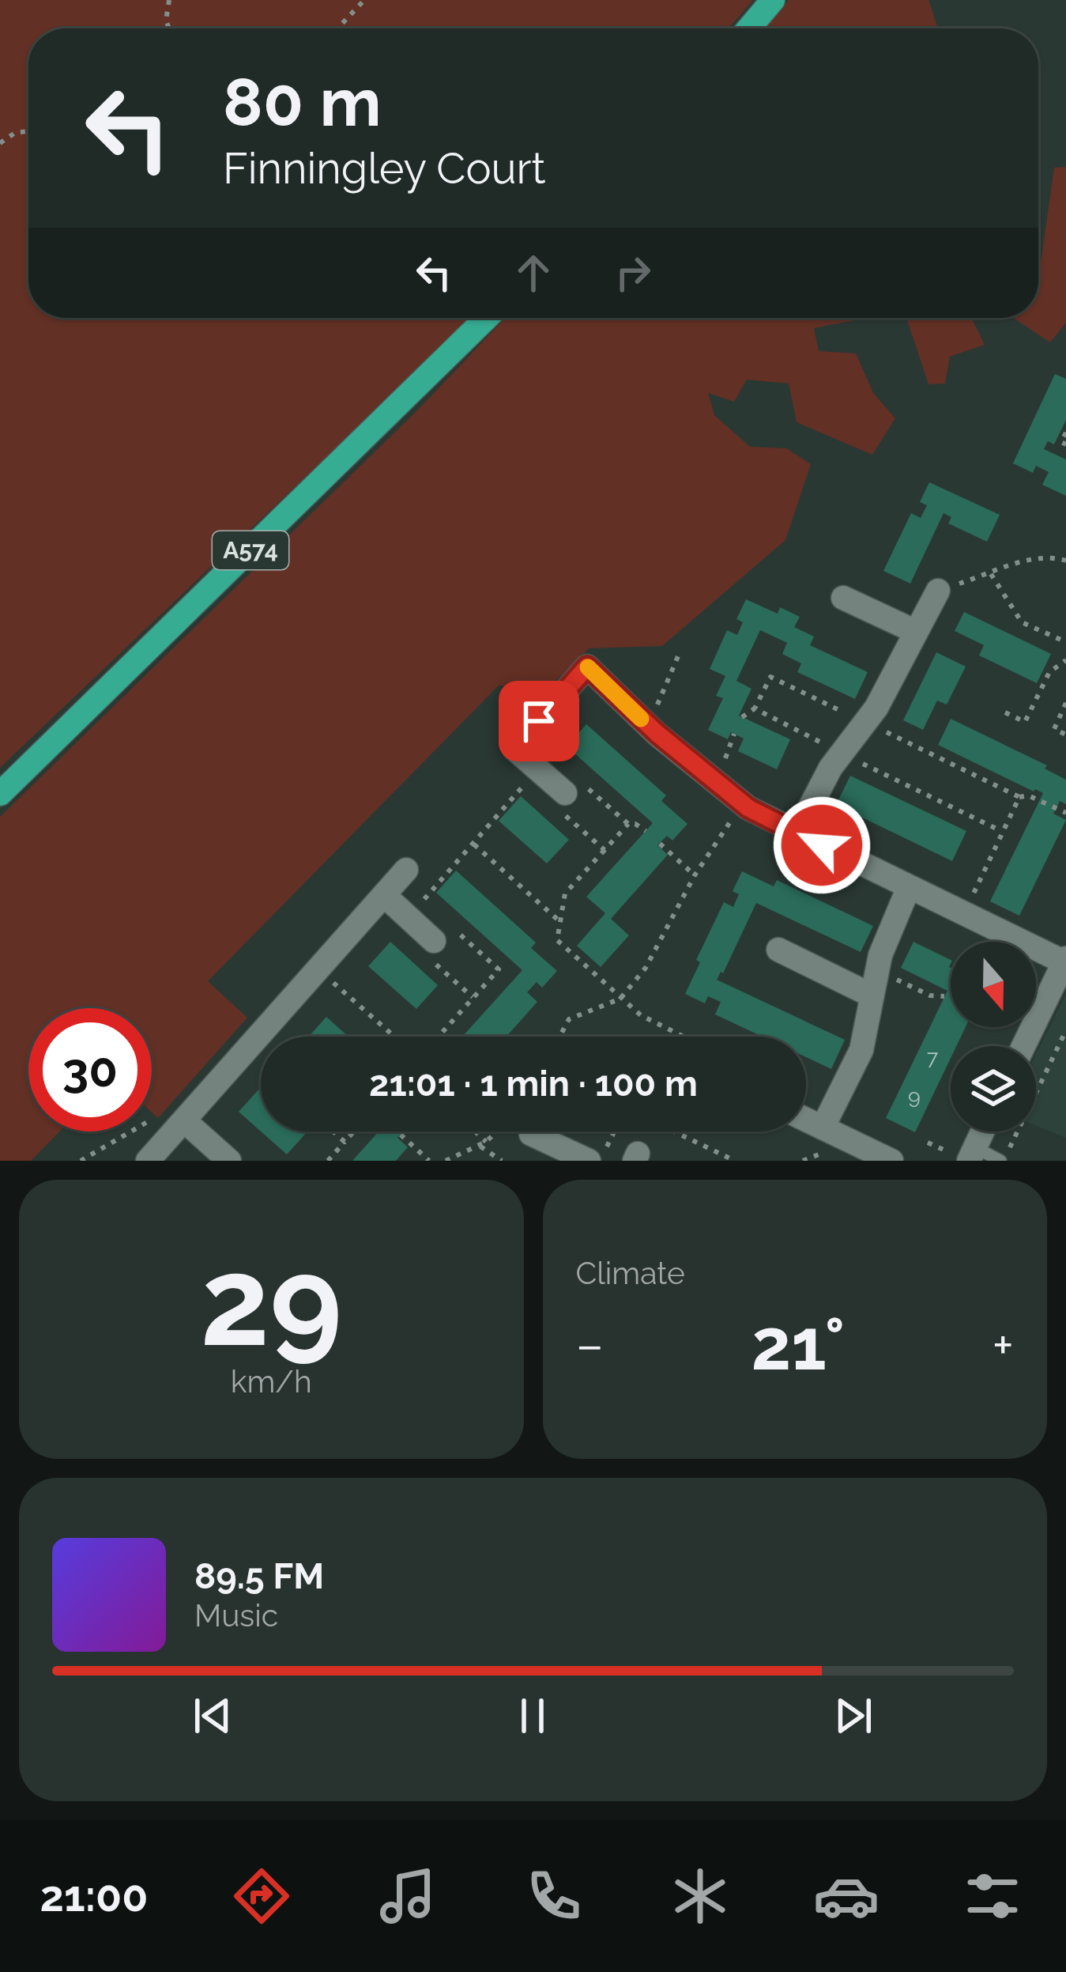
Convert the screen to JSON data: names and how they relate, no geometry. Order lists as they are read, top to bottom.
{
  "streets": {
    "main road": ["A574"]
  },
  "house_numbers": ["7", "9"],
  "north": "bottom",
  "page": {
    "turn": ["80 m", "Finningley Court"],
    "limit": "30",
    "trip": "21:01 · 1 min · 100 m",
    "tile": [
      ["29", "km/h"],
      "Climate"
    ],
    "heat": ["−", "21°", "+"],
    "song": ["89.5 FM", "Music"],
    "tabs": "21:00"
  }
}
